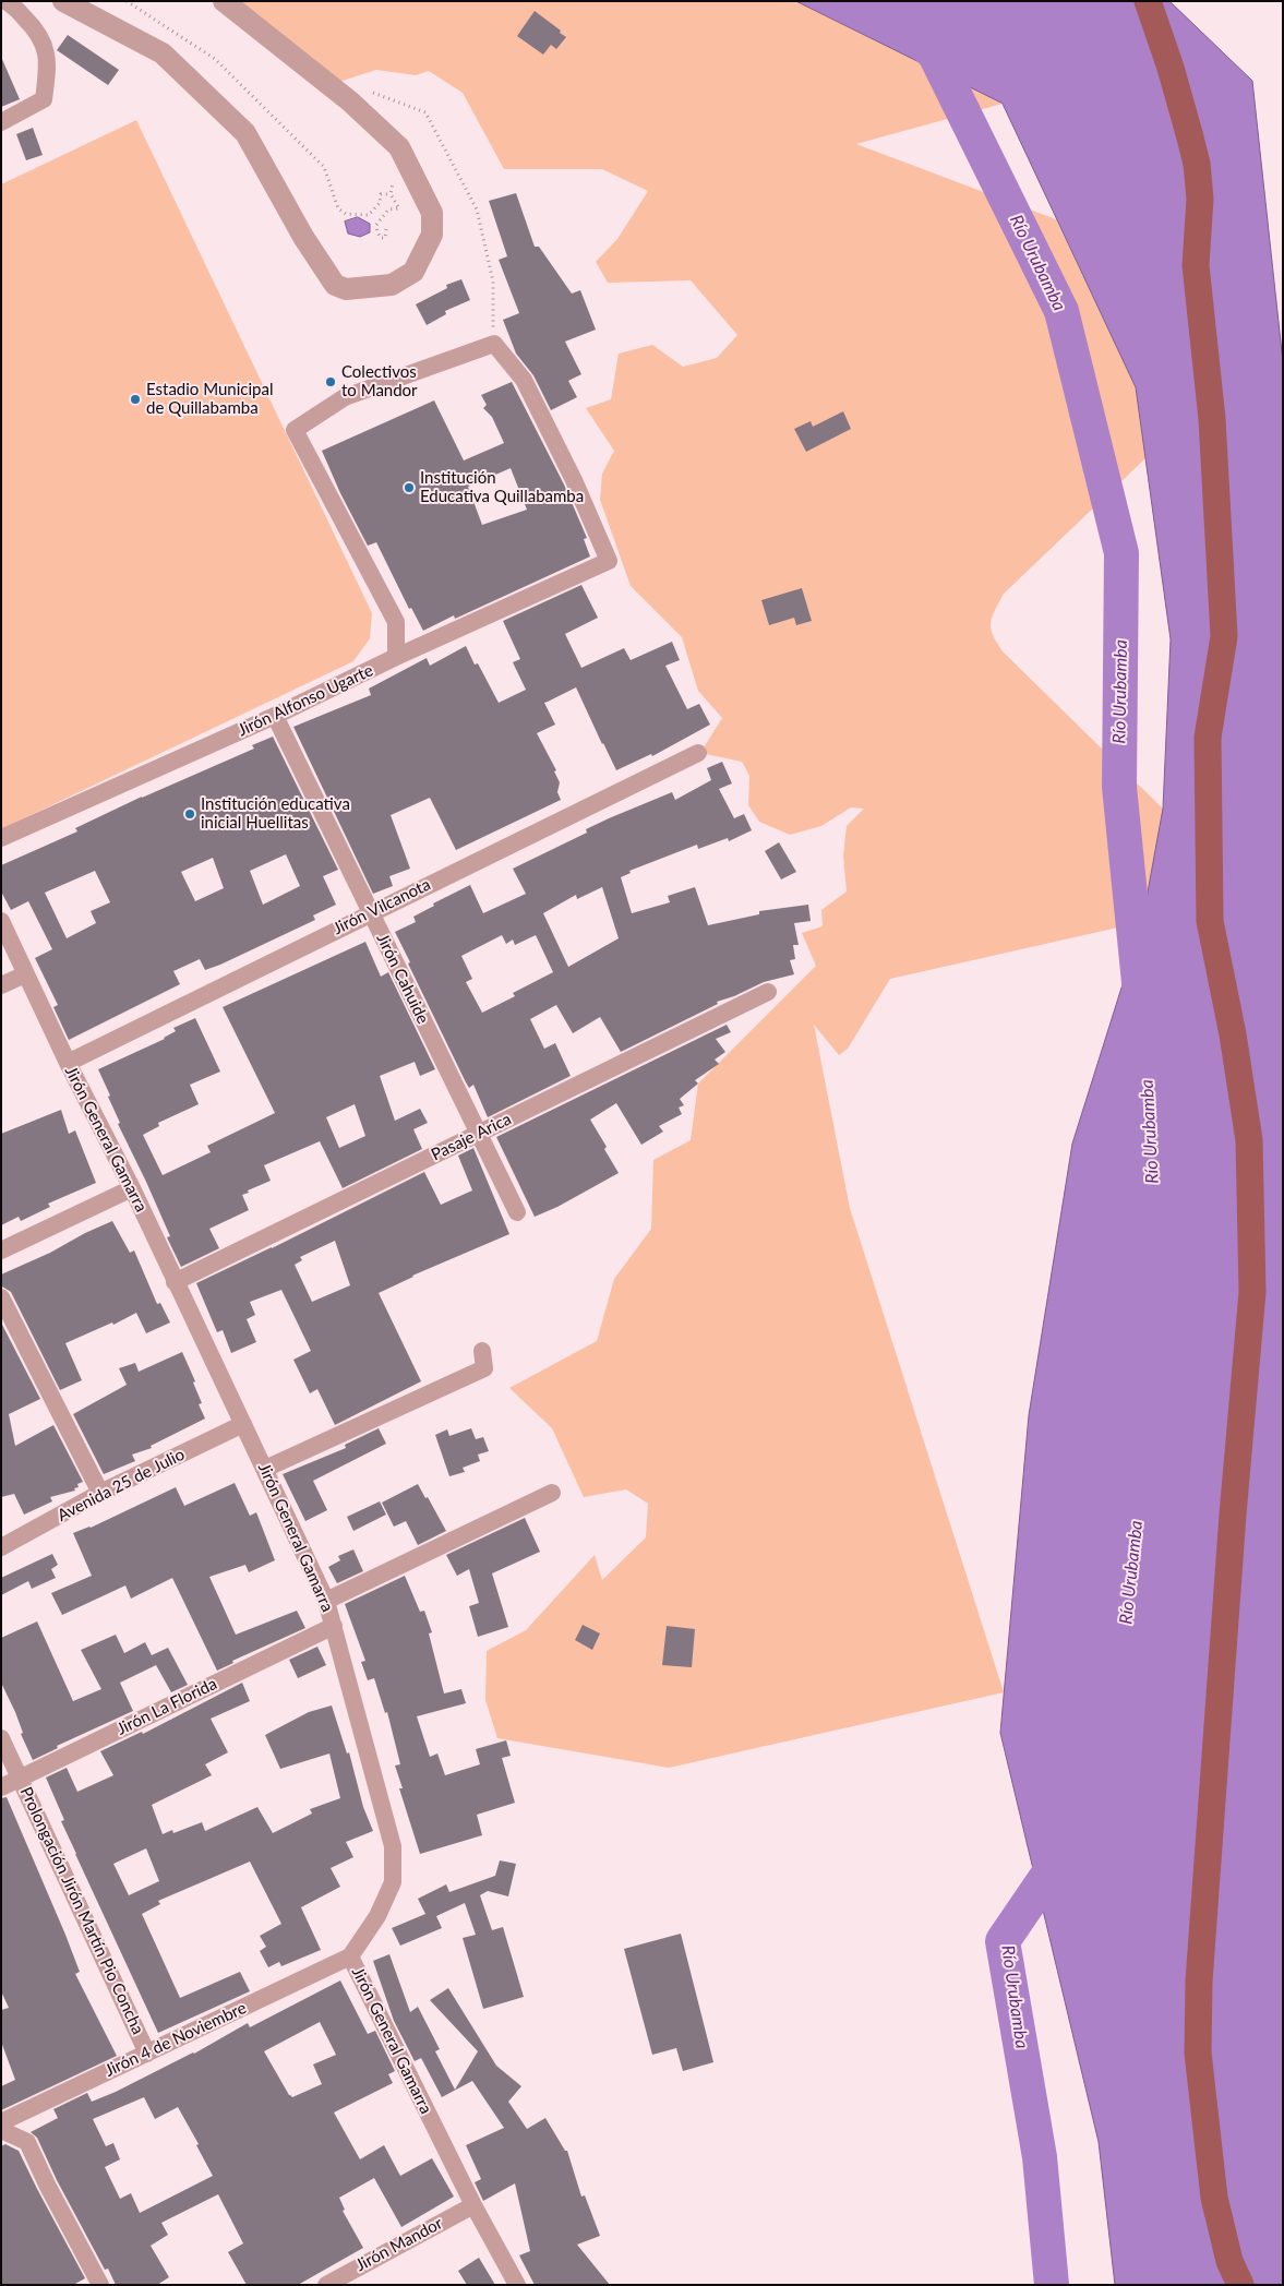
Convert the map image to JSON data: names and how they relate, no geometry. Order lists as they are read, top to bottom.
{
  "streets": {
    "street": [
      "Jirón Alfonso Ugarte",
      "Jirón Vilcanota",
      "Jirón Cahuide",
      "Pasaje Arica",
      "Jirón General Gamarra",
      "Avenida 25 de Julio",
      "Jirón La Florida",
      "Prolongación Jirón Martín Pio Concha",
      "Jirón 4 de Noviembre",
      "Jirón Mandor"
    ]
  },
  "crossings": [
    ["Jirón Alfonso Ugarte", "Jirón Cahuide"],
    ["Jirón Vilcanota", "Jirón Cahuide"],
    ["Jirón Vilcanota", "Jirón General Gamarra"],
    ["Jirón Cahuide", "Pasaje Arica"],
    ["Pasaje Arica", "Jirón General Gamarra"],
    ["Jirón General Gamarra", "Avenida 25 de Julio"],
    ["Jirón General Gamarra", "Jirón La Florida"],
    ["Jirón General Gamarra", "Jirón 4 de Noviembre"],
    ["Jirón General Gamarra", "Jirón Mandor"],
    ["Jirón La Florida", "Prolongación Jirón Martín Pio Concha"],
    ["Prolongación Jirón Martín Pio Concha", "Jirón 4 de Noviembre"]
  ],
  "water": ["Río Urubamba"],
  "places": [
    "Colectivos to Mandor",
    "Estadio Municipal de Quillabamba",
    "Institución Educativa Quillabamba",
    "Institución educativa inicial Huellitas"
  ]
}
